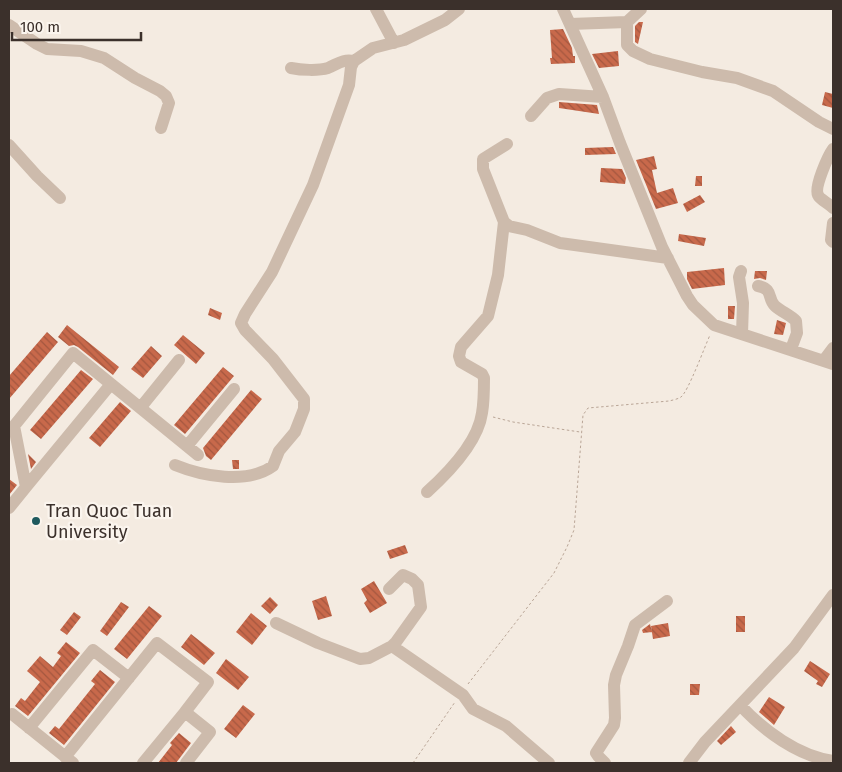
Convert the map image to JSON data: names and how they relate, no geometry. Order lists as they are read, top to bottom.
{
  "places": ["Tran Quoc Tuan University"],
  "scale_bar": "100 m"
}
